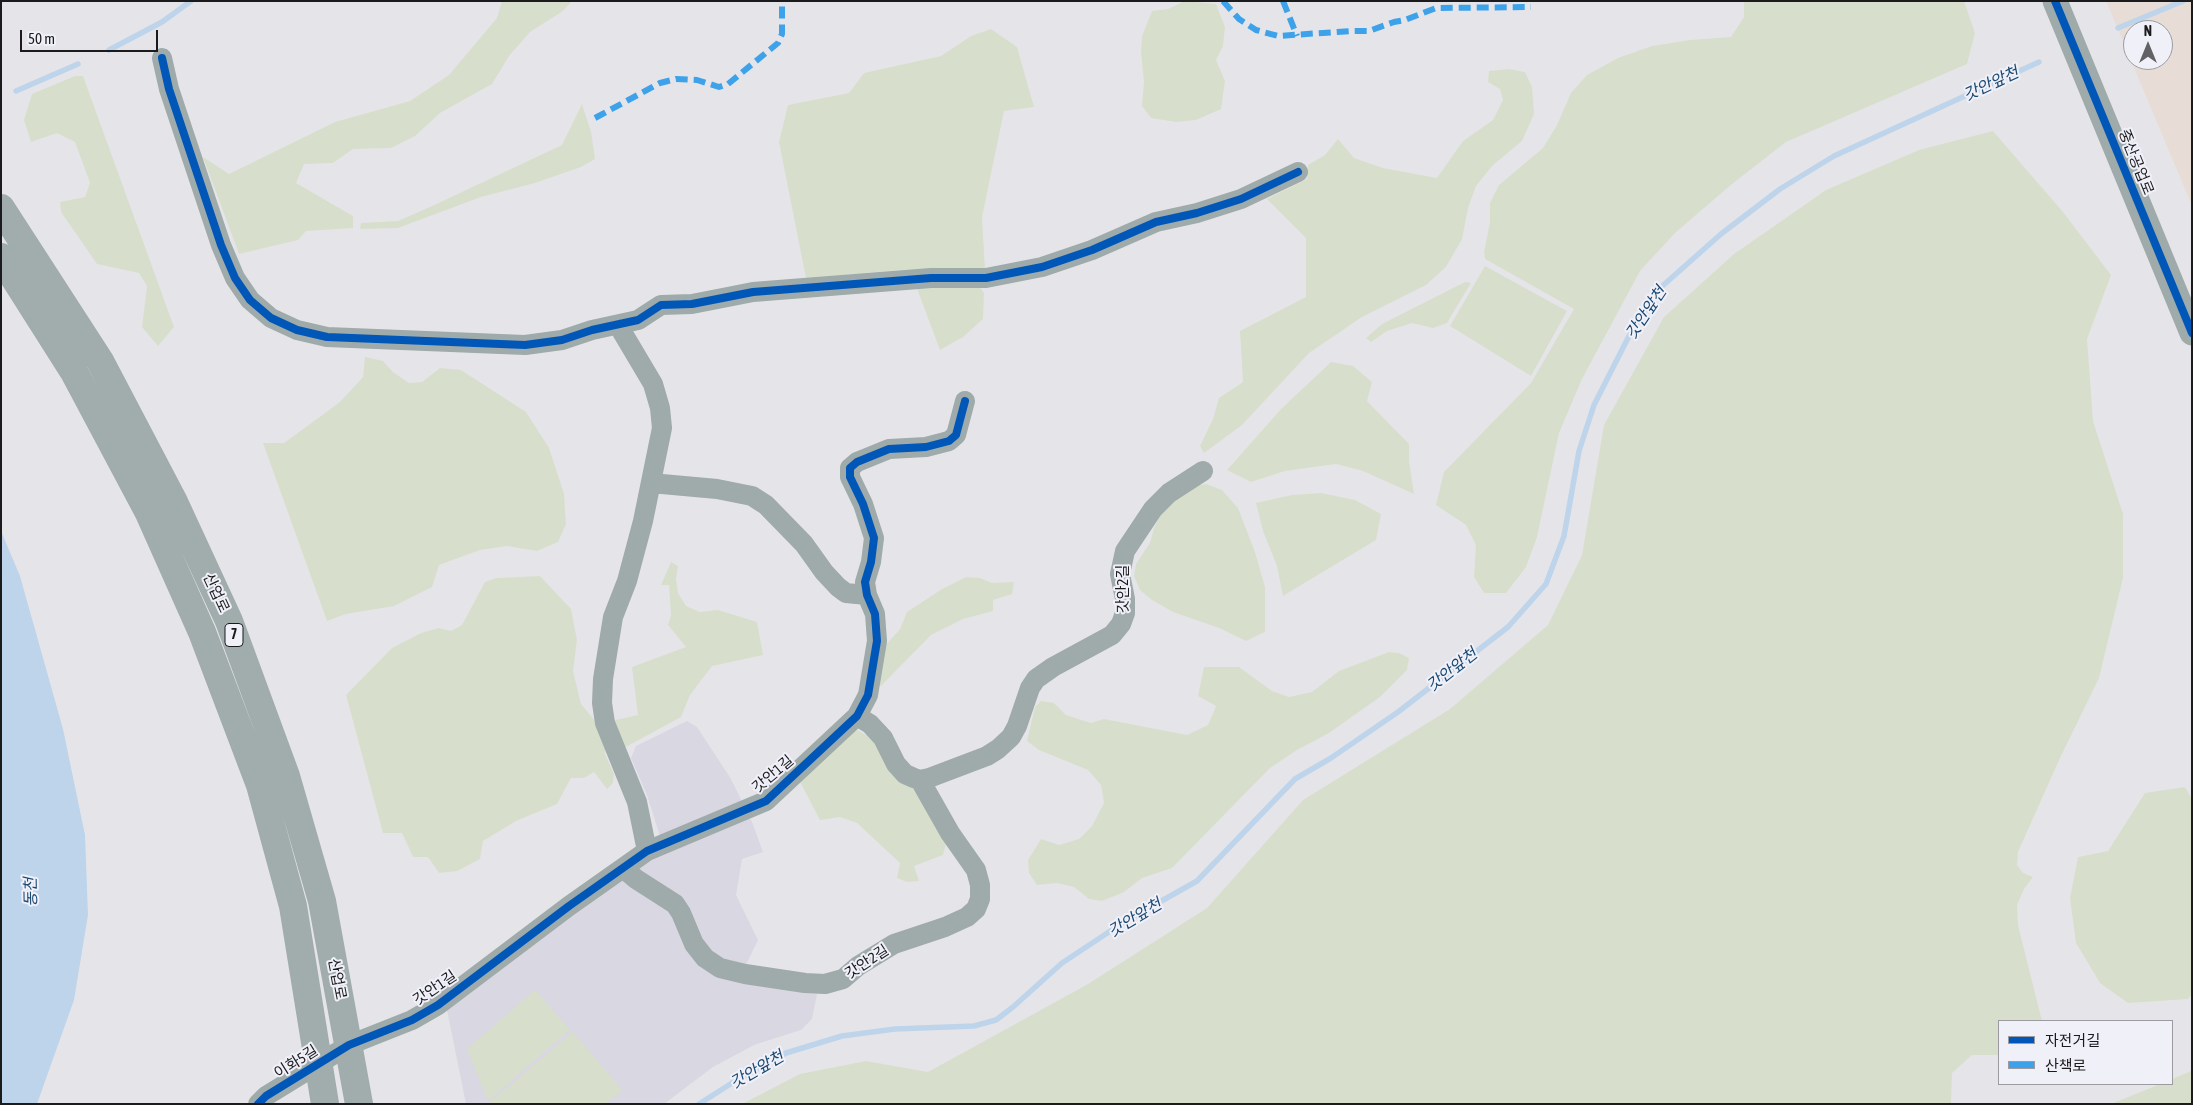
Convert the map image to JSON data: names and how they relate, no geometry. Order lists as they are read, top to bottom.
{
  "streets": {
    "main road": ["산업로", "7"],
    "street": [
      "중산공업로",
      "갓안2길",
      "갓안1길",
      "이화5길"
    ]
  },
  "crossings": [
    ["갓안2길", "갓안1길"],
    ["산업로", "갓안1길"],
    ["산업로", "이화5길"],
    ["갓안1길", "이화5길"]
  ],
  "water": ["갓안앞천", "동천"],
  "legend": ["자전거길", "산책로"],
  "scale_bar": "50 m",
  "north": "top"
}
